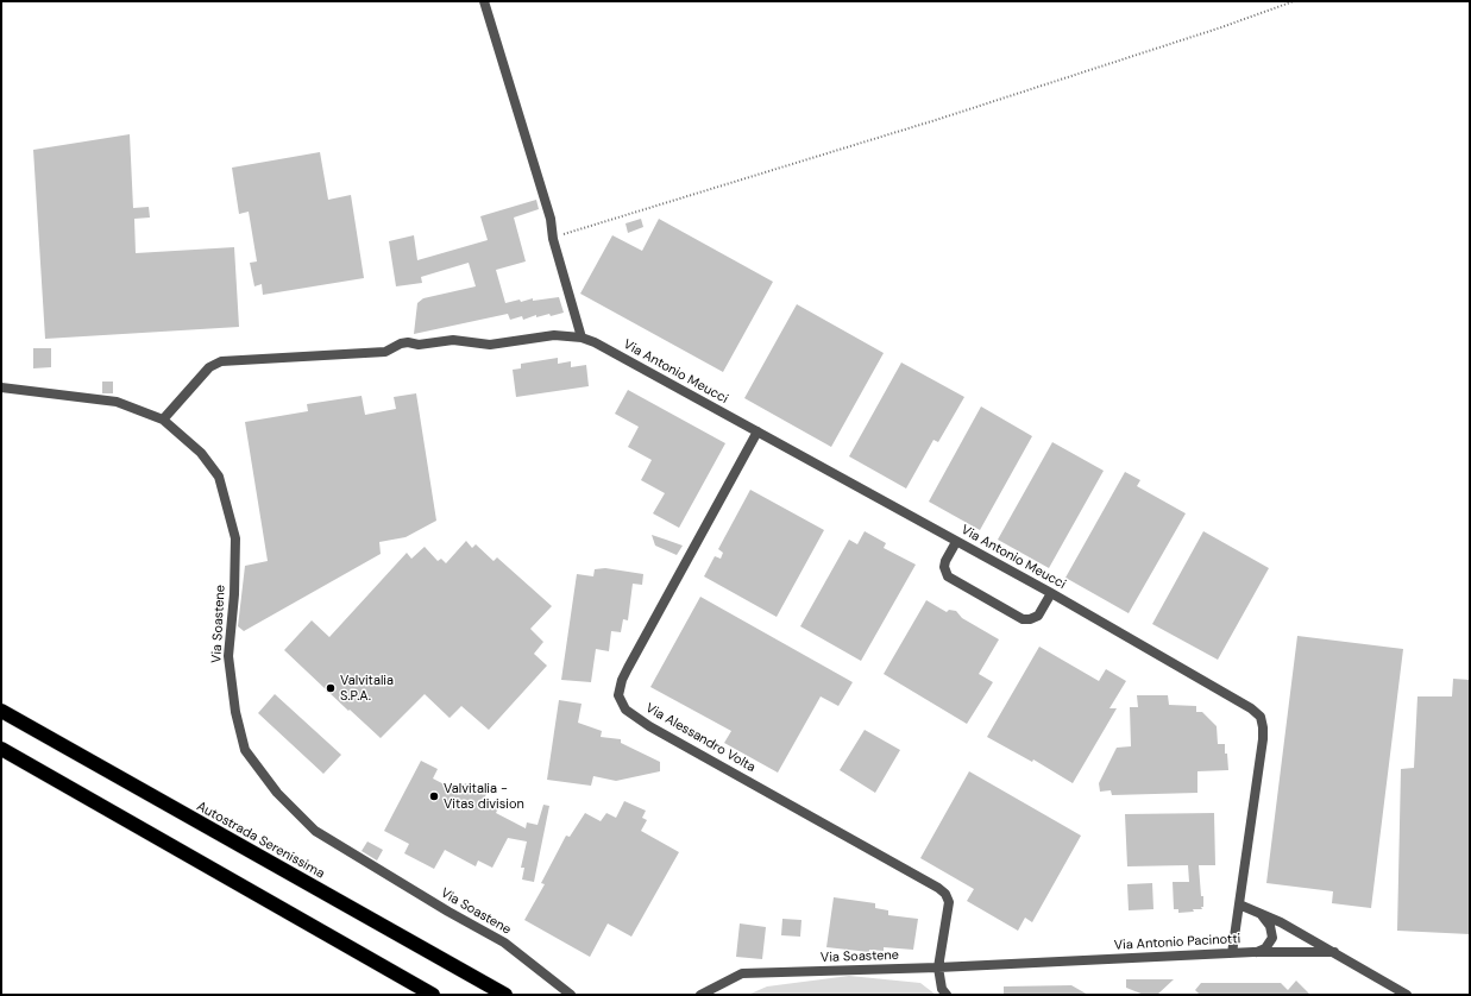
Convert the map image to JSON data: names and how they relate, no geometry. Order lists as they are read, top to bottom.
{
  "streets": {
    "highway": ["Autostrada Serenissima"],
    "street": [
      "Via Antonio Meucci",
      "Via Soastene",
      "Via Alessandro Volta",
      "Via Antonio Pacinotti"
    ]
  },
  "crossings": [
    ["Via Antonio Meucci", "Via Soastene"],
    ["Via Antonio Meucci", "Via Alessandro Volta"],
    ["Via Antonio Meucci", "Via Antonio Pacinotti"],
    ["Via Soastene", "Via Alessandro Volta"],
    ["Via Soastene", "Via Antonio Pacinotti"],
    ["Via Alessandro Volta", "Via Antonio Pacinotti"]
  ],
  "places": ["Valvitalia S.P.A.", "Valvitalia - Vitas division"]
}
